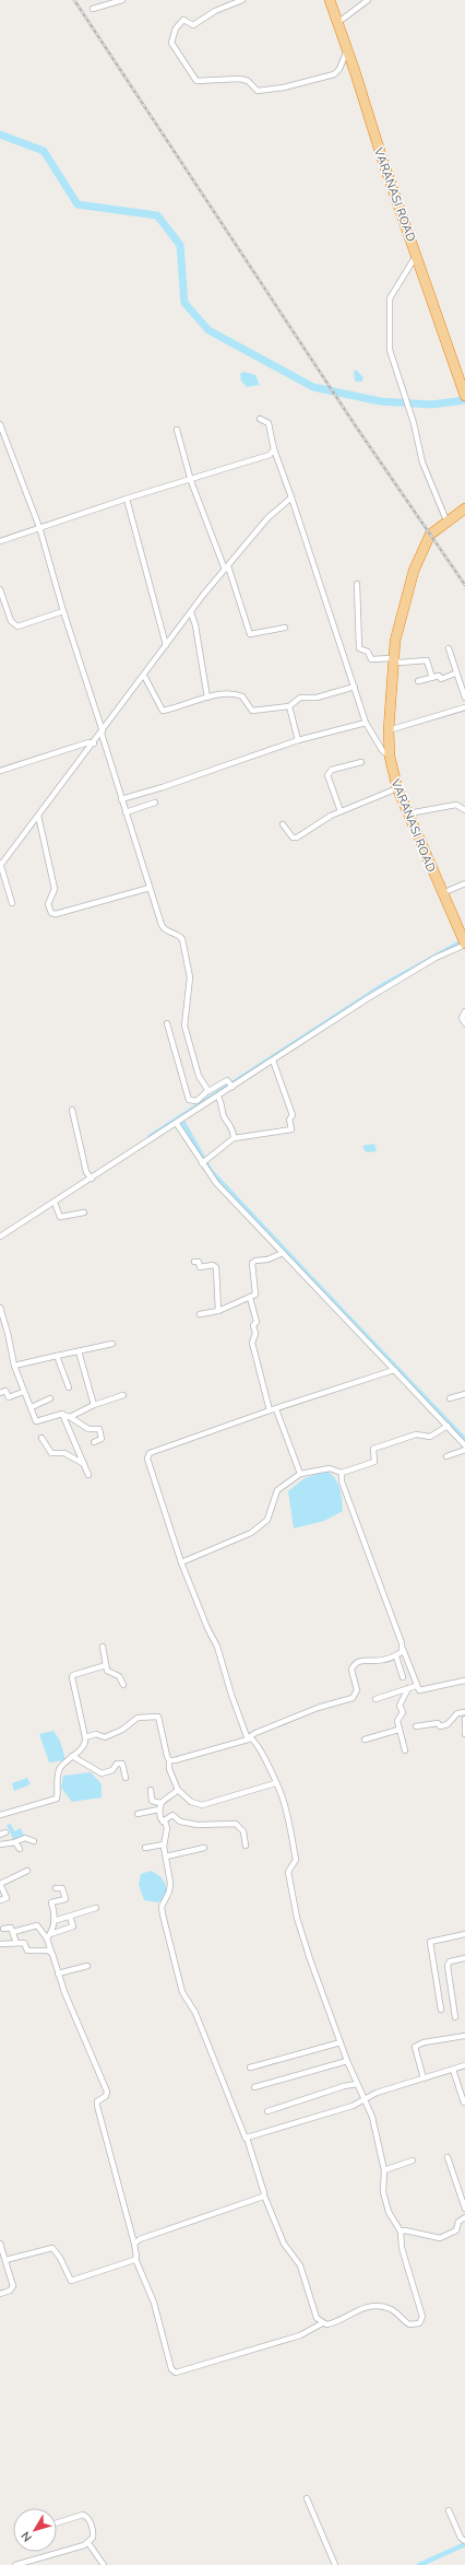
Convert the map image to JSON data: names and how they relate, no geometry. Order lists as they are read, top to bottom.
{
  "streets": {
    "highway": ["VARANASI ROAD"]
  },
  "north": "bottom left"
}
